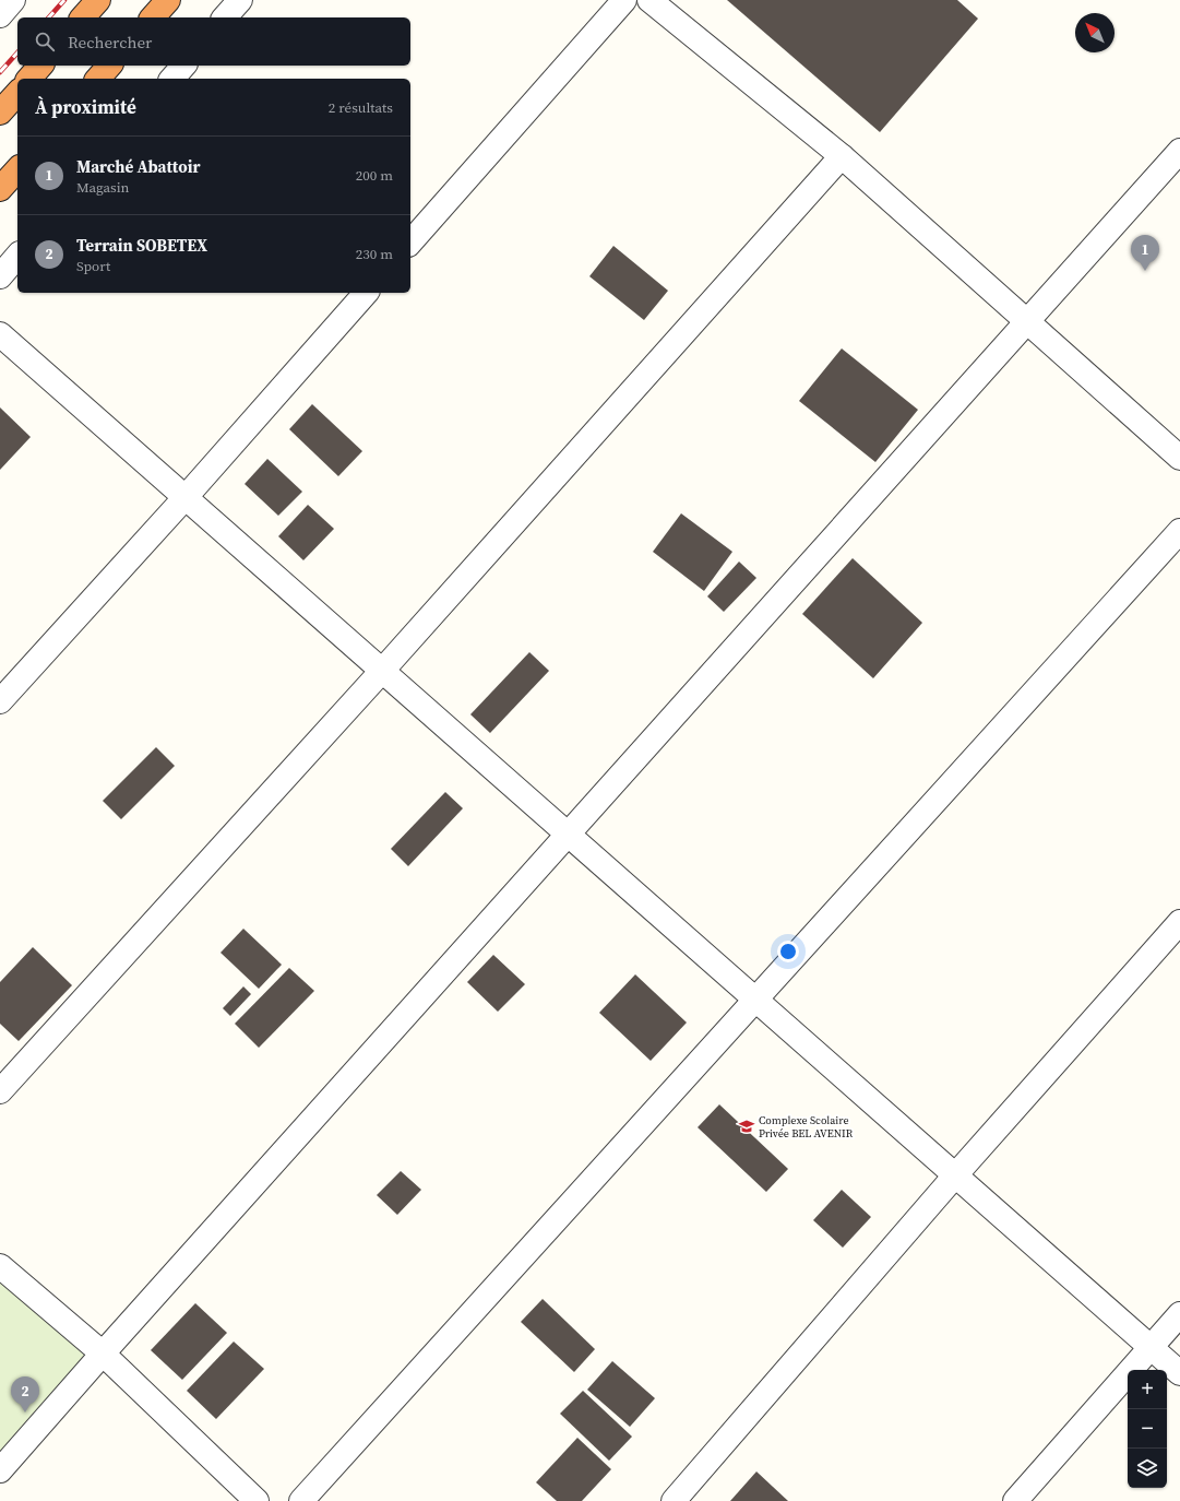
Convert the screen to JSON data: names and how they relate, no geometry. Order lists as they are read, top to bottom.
{
  "places": {
    "school or university": ["Complexe Scolaire Privée BEL AVENIR"]
  },
  "north": "top left",
  "page": {
    "search": "Rechercher",
    "heading": ["À proximité", "2 résultats"],
    "list": [
      {
        "mark": "1",
        "name": "Marché Abattoir",
        "note": "Magasin",
        "value": "200 m"
      },
      {
        "mark": "2",
        "name": "Terrain SOBETEX",
        "note": "Sport",
        "value": "230 m"
      }
    ],
    "pins": ["1", "2"],
    "map_buttons": ["+", "−"]
  }
}
